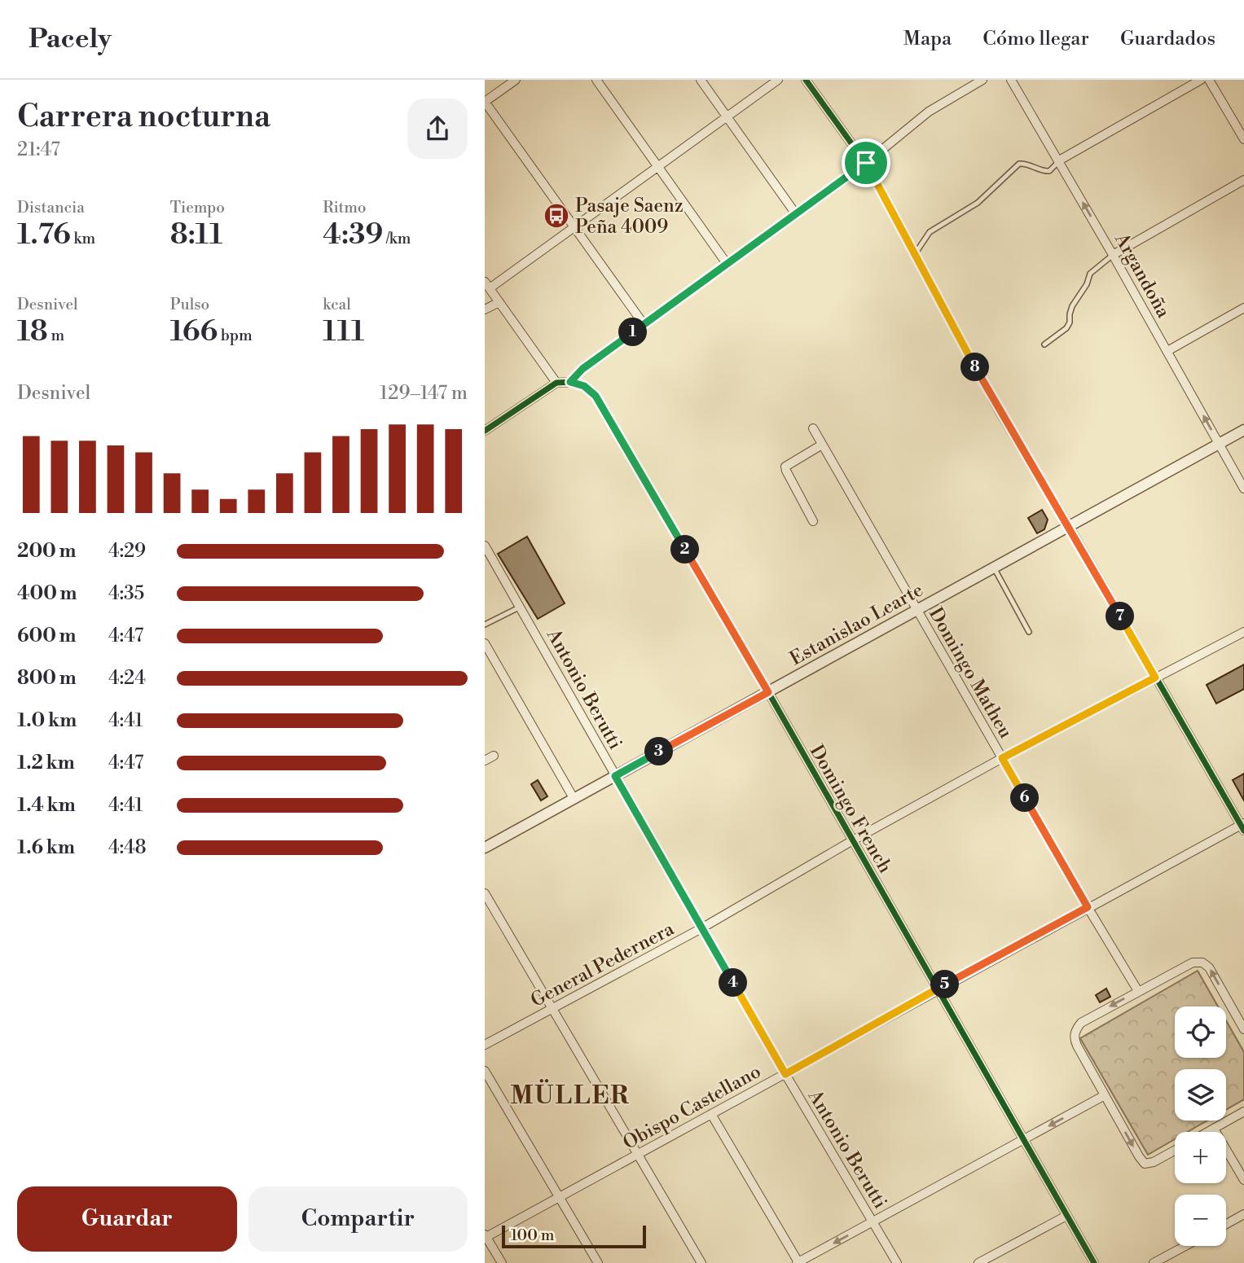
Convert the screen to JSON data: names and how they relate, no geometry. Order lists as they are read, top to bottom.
{
  "streets": {
    "street": [
      "Argandoña",
      "Estanislao Learte",
      "Domingo Matheu",
      "Antonio Berutti",
      "Domingo French",
      "General Pedernera",
      "Obispo Castellano"
    ]
  },
  "crossings": [
    ["Argandoña", "Estanislao Learte"],
    ["Estanislao Learte", "Domingo Matheu"],
    ["Estanislao Learte", "Antonio Berutti"],
    ["Estanislao Learte", "Domingo French"],
    ["Domingo Matheu", "General Pedernera"],
    ["Domingo Matheu", "Obispo Castellano"],
    ["Antonio Berutti", "General Pedernera"],
    ["Antonio Berutti", "Obispo Castellano"],
    ["Domingo French", "General Pedernera"],
    ["Domingo French", "Obispo Castellano"]
  ],
  "one_way": ["Argandoña"],
  "districts": ["MÜLLER"],
  "places": {
    "bus stop": ["Pasaje Saenz Peña 4009"]
  },
  "scale_bar": "100 m",
  "page": {
    "header": "Pacely",
    "nav": ["Mapa", "Cómo llegar", "Guardados"],
    "heading": ["Carrera nocturna", "21:47"],
    "stats": [
      ["Distancia", "1.76 km"],
      ["Tiempo", "8:11"],
      ["Ritmo", "4:39 /km"],
      ["Desnivel", "18 m"],
      ["Pulso", "166 bpm"],
      ["kcal", "111"]
    ],
    "pins": [
      "1",
      "8",
      "2",
      "7",
      "3",
      "6",
      "4",
      "5"
    ],
    "chart": ["Desnivel", "129–147 m"],
    "list": [
      {
        "name": "200 m",
        "note": "4:29"
      },
      {
        "name": "400 m",
        "note": "4:35"
      },
      {
        "name": "600 m",
        "note": "4:47"
      },
      {
        "name": "800 m",
        "note": "4:24"
      },
      {
        "name": "1.0 km",
        "note": "4:41"
      },
      {
        "name": "1.2 km",
        "note": "4:47"
      },
      {
        "name": "1.4 km",
        "note": "4:41"
      },
      {
        "name": "1.6 km",
        "note": "4:48"
      }
    ],
    "map_buttons": ["+", "−"],
    "buttons": ["Guardar", "Compartir"],
    "scale": "100 m"
  }
}
